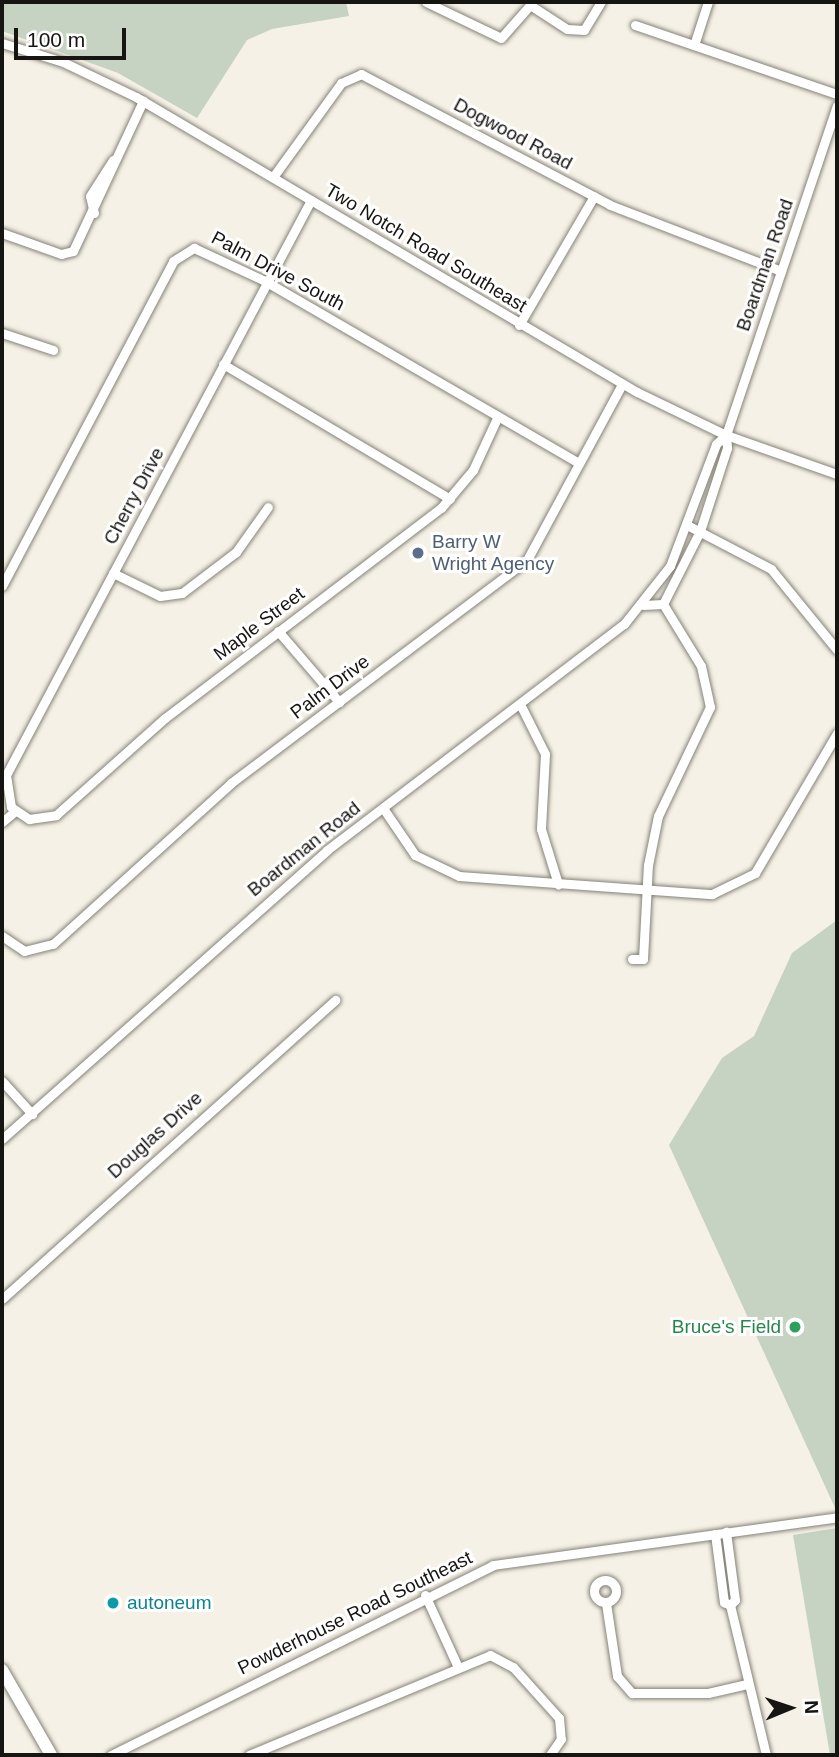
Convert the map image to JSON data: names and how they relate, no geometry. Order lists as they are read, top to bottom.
{
  "streets": {
    "street": [
      "Dogwood Road",
      "Two Notch Road Southeast",
      "Boardman Road",
      "Palm Drive South",
      "Cherry Drive",
      "Maple Street",
      "Palm Drive",
      "Douglas Drive",
      "Powderhouse Road Southeast"
    ]
  },
  "crossings": [
    ["Dogwood Road", "Two Notch Road Southeast"],
    ["Dogwood Road", "Boardman Road"],
    ["Two Notch Road Southeast", "Boardman Road"],
    ["Two Notch Road Southeast", "Cherry Drive"],
    ["Two Notch Road Southeast", "Palm Drive"],
    ["Palm Drive South", "Cherry Drive"],
    ["Palm Drive South", "Maple Street"],
    ["Palm Drive South", "Palm Drive"],
    ["Cherry Drive", "Maple Street"]
  ],
  "places": ["Barry W Wright Agency", "Bruce's Field", "autoneum"],
  "scale_bar": "100 m",
  "north": "right"
}
